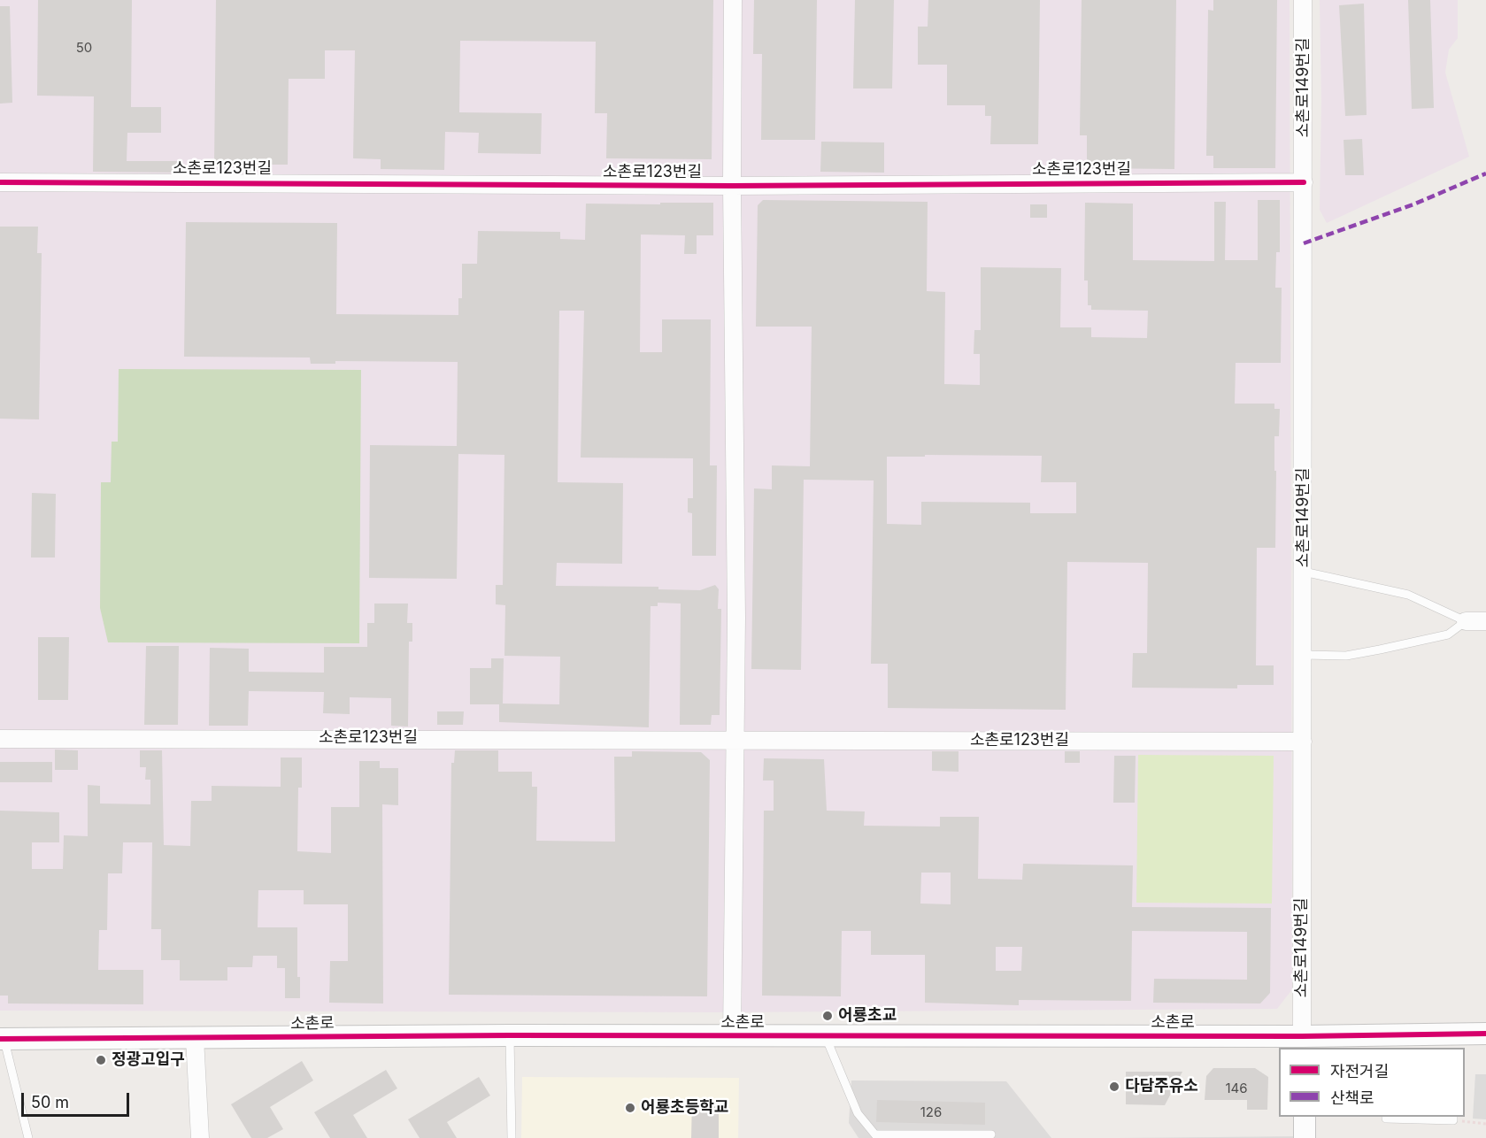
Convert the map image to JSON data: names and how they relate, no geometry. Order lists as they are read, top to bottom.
{
  "streets": {
    "street": ["소촌로149번길", "소촌로123번길", "소촌로"]
  },
  "crossings": [
    ["소촌로149번길", "소촌로123번길"],
    ["소촌로149번길", "소촌로"]
  ],
  "places": [
    "어룡초교",
    "정광고입구",
    "다담주유소",
    "어룡초등학교"
  ],
  "house_numbers": ["50", "146", "126"],
  "legend": ["자전거길", "산책로"],
  "scale_bar": "50 m"
}
